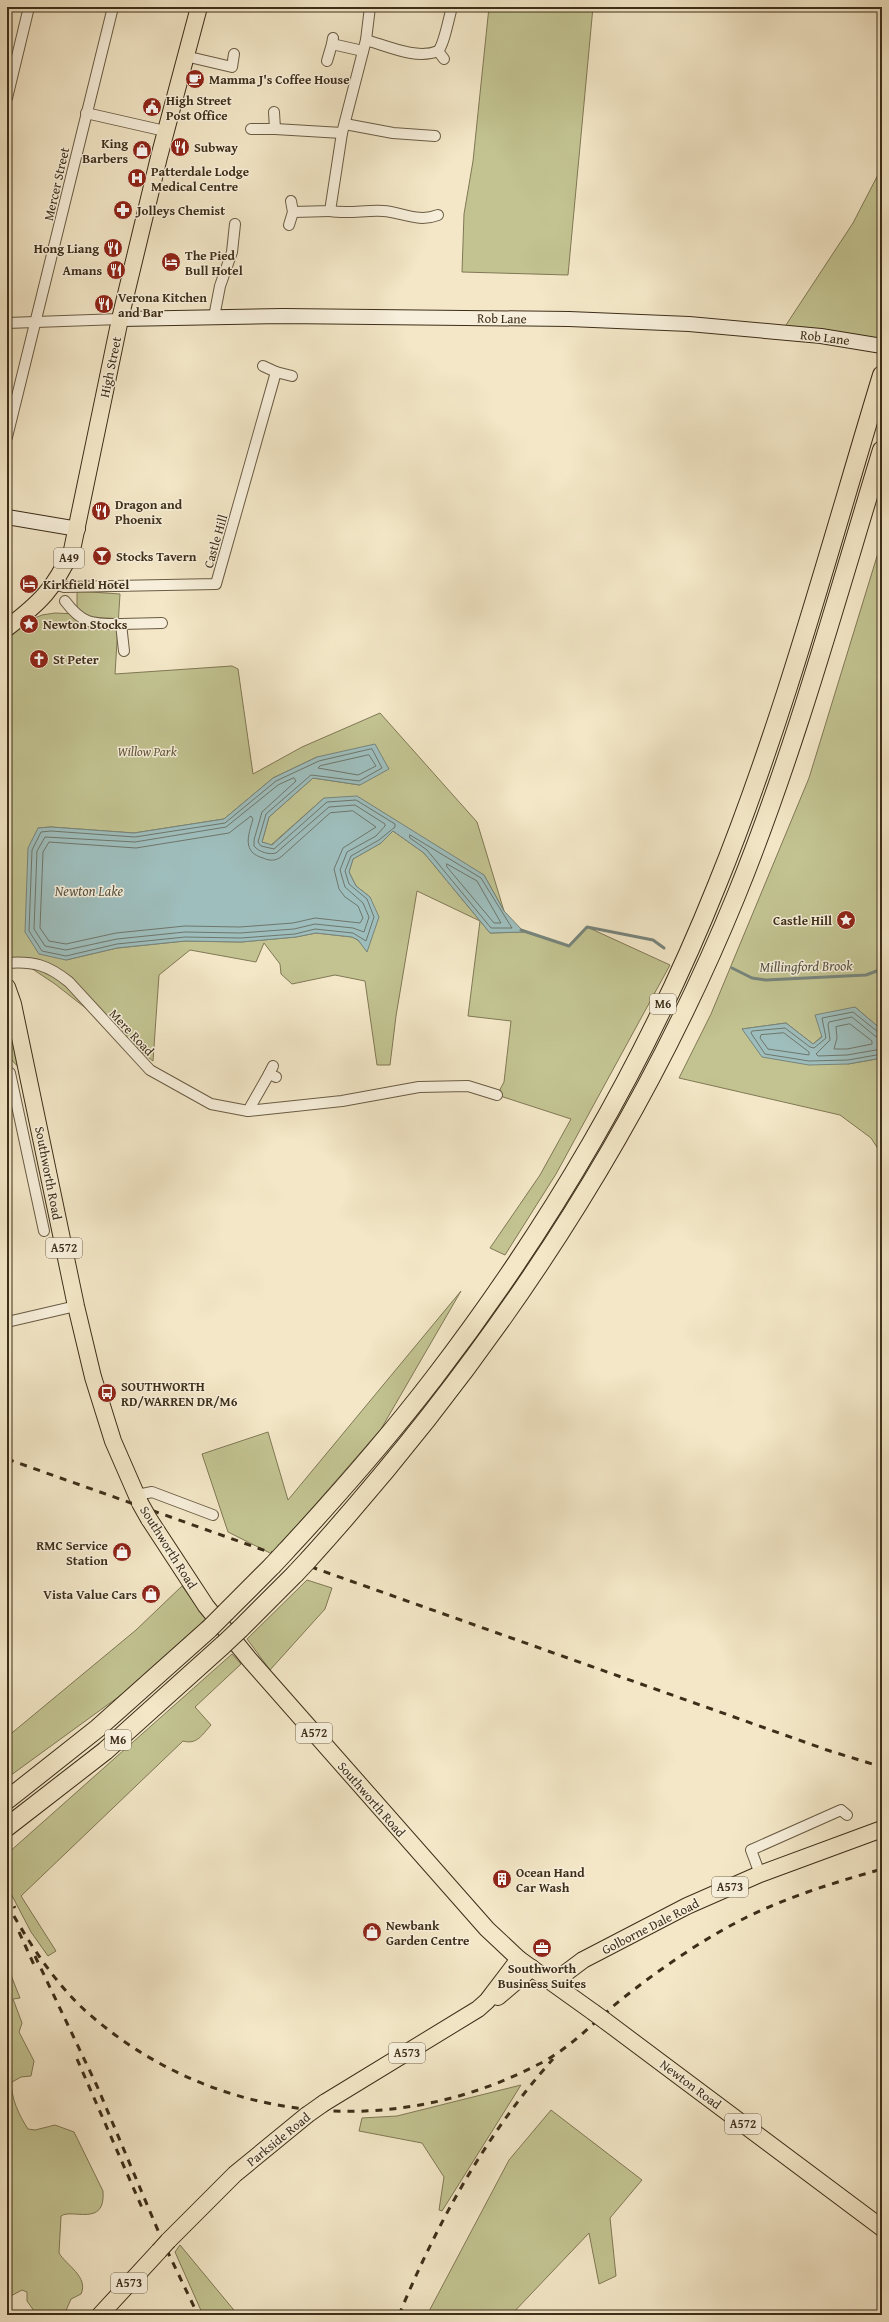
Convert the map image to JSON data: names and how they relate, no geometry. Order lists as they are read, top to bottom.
{
  "streets": {
    "highway": ["M6"],
    "main road": [
      "High Street",
      "A49",
      "Southworth Road",
      "A572",
      "A573",
      "Golborne Dale Road",
      "Newton Road",
      "Parkside Road"
    ],
    "street": [
      "Mercer Street",
      "Rob Lane",
      "Castle Hill",
      "Mere Road"
    ]
  },
  "crossings": [
    ["Rob Lane", "High Street"],
    ["High Street", "Castle Hill"],
    ["High Street", "A49"],
    ["Castle Hill", "A49"],
    ["Southworth Road", "Golborne Dale Road"],
    ["Southworth Road", "Newton Road"],
    ["Southworth Road", "Parkside Road"],
    ["Golborne Dale Road", "Newton Road"]
  ],
  "water": ["Newton Lake", "Millingford Brook"],
  "parks": ["Willow Park"],
  "places": {
    "cafe": ["Mamma J's Coffee House"],
    "public building": ["High Street Post Office"],
    "restaurant": [
      "Subway",
      "Hong Liang",
      "Amans",
      "Verona Kitchen and Bar",
      "Dragon and Phoenix"
    ],
    "shop": [
      "King Barbers",
      "RMC Service Station",
      "Vista Value Cars",
      "Newbank Garden Centre"
    ],
    "hospital": ["Patterdale Lodge Medical Centre"],
    "pharmacy": ["Jolleys Chemist"],
    "hotel": ["The Pied Bull Hotel", "Kirkfield Hotel"],
    "bar": ["Stocks Tavern"],
    "place": ["Newton Stocks", "Castle Hill"],
    "church": ["St Peter"],
    "bus stop": ["SOUTHWORTH RD/WARREN DR/M6"],
    "building": ["Ocean Hand Car Wash"],
    "office": ["Southworth Business Suites"]
  }
}
